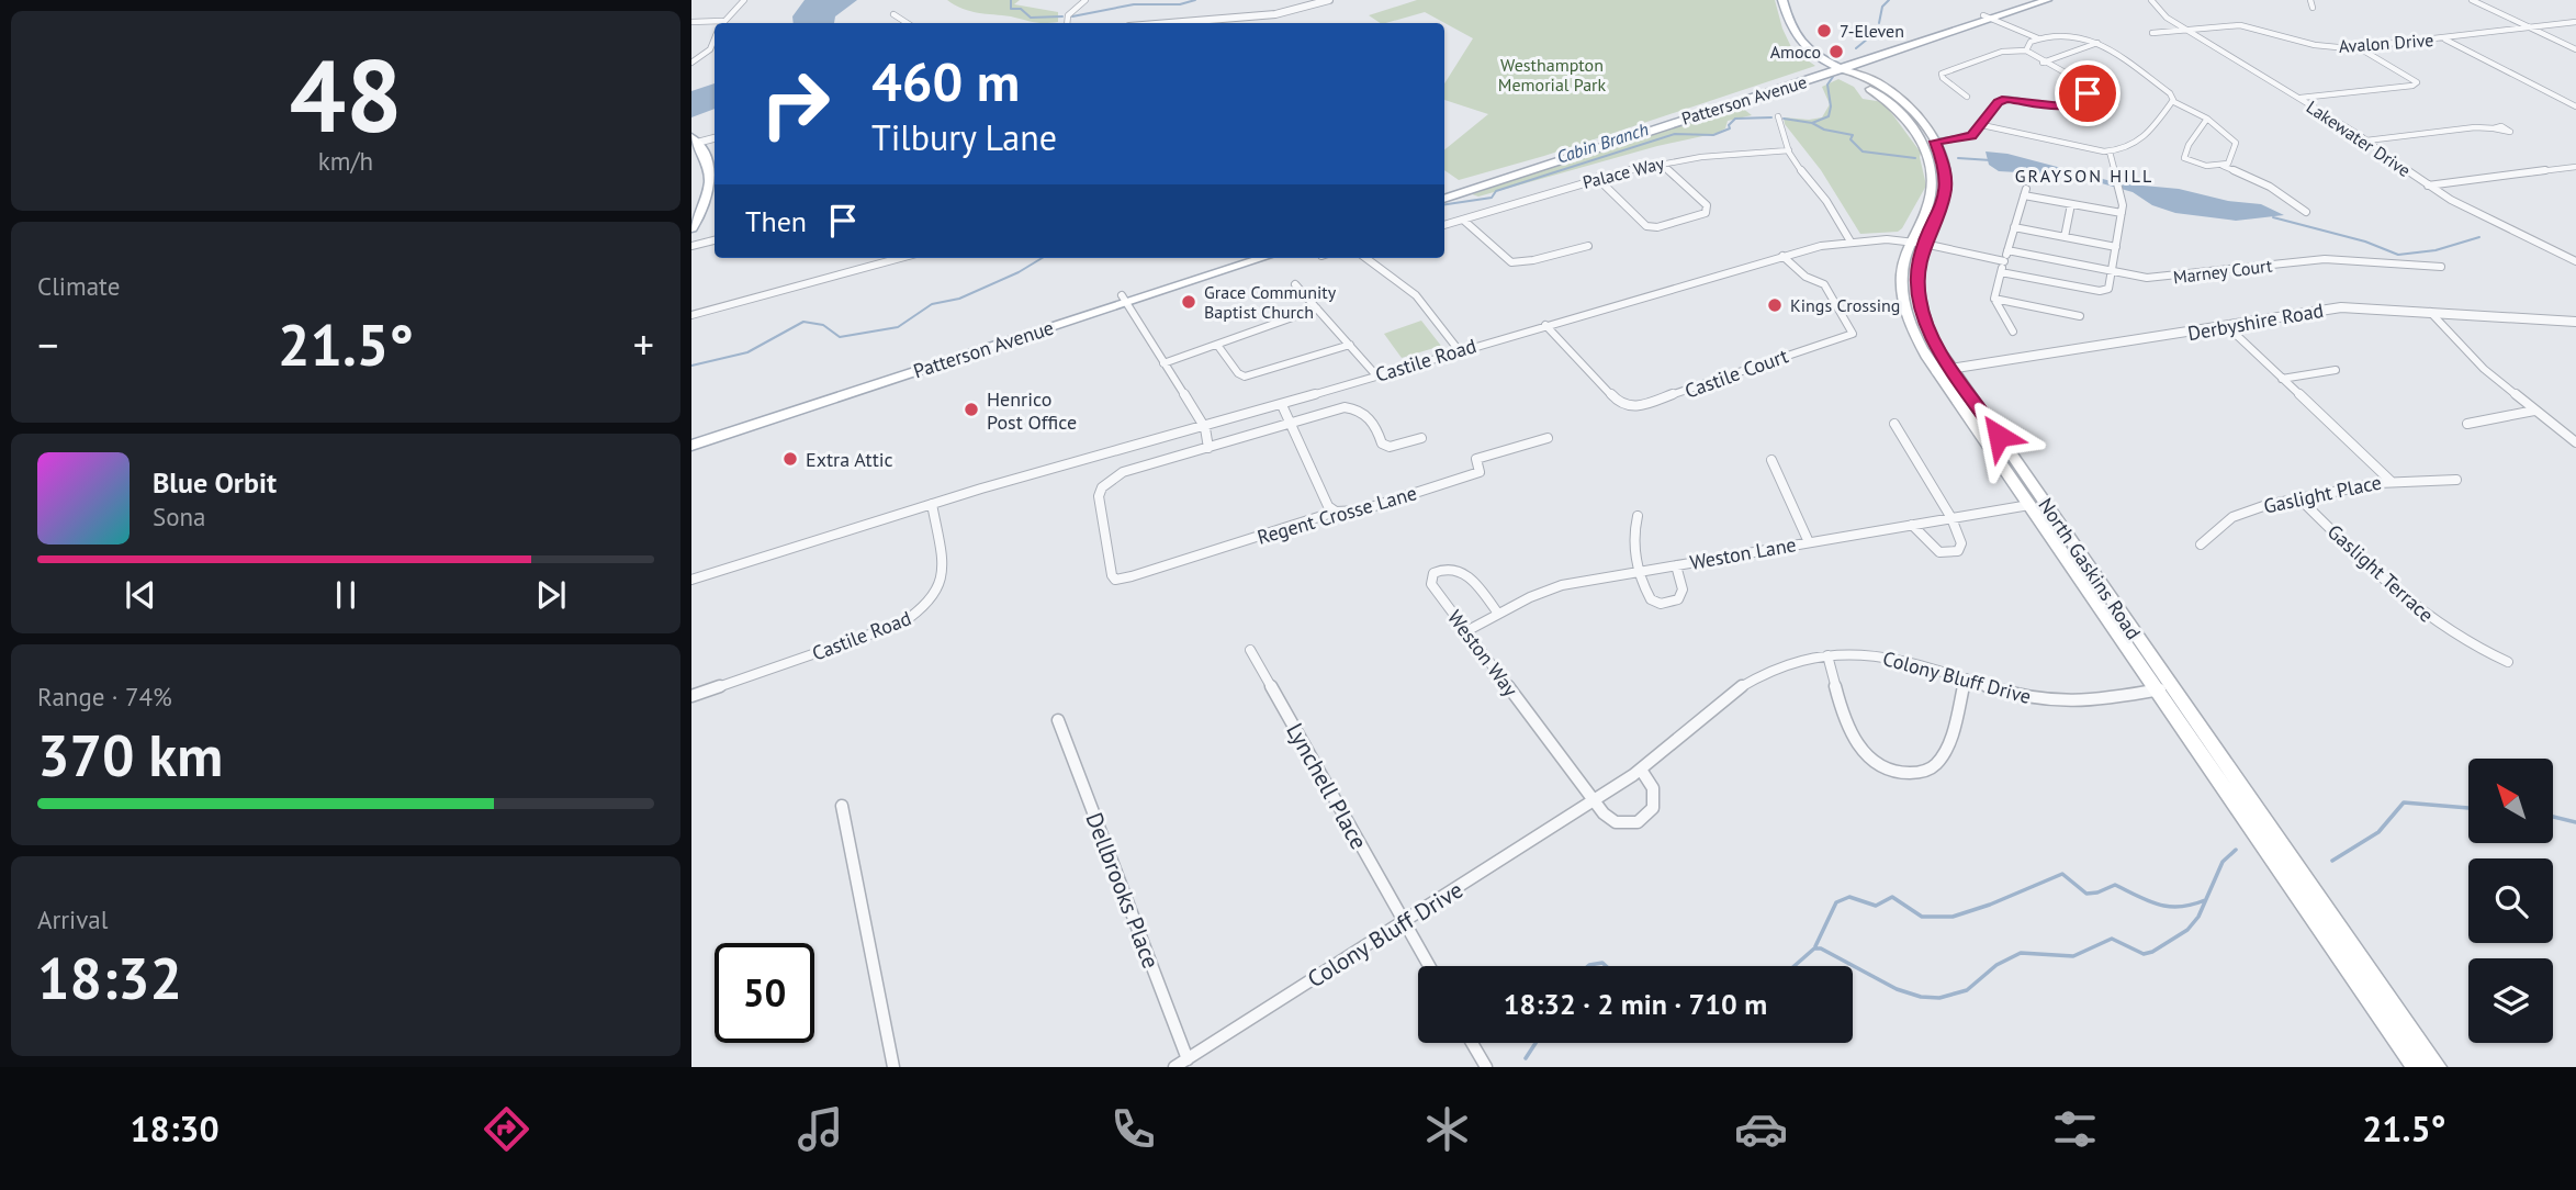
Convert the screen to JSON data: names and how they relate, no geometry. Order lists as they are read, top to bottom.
{
  "streets": {
    "main road": ["Patterson Avenue", "North Gaskins Road"],
    "street": [
      "Avalon Drive",
      "Lakewater Drive",
      "Palace Way",
      "Marney Court",
      "Derbyshire Road",
      "Castile Road",
      "Castile Court",
      "Gaslight Place",
      "Regent Crosse Lane",
      "Weston Lane",
      "Gaslight Terrace",
      "Weston Way",
      "Colony Bluff Drive",
      "Lynchell Place",
      "Dellbrooks Place"
    ]
  },
  "crossings": [
    ["Avalon Drive", "Lakewater Drive"],
    ["Patterson Avenue", "North Gaskins Road"],
    ["Derbyshire Road", "North Gaskins Road"],
    ["Castile Road", "Castile Court"],
    ["Castile Road", "North Gaskins Road"],
    ["Gaslight Place", "Gaslight Terrace"],
    ["Weston Lane", "North Gaskins Road"],
    ["Weston Lane", "Weston Way"],
    ["North Gaskins Road", "Colony Bluff Drive"],
    ["Weston Way", "Colony Bluff Drive"],
    ["Colony Bluff Drive", "Lynchell Place"],
    ["Colony Bluff Drive", "Dellbrooks Place"]
  ],
  "districts": ["GRAYSON HILL"],
  "water": ["Cabin Branch"],
  "parks": ["Westhampton Memorial Park"],
  "places": [
    "7-Eleven",
    "Amoco",
    "Grace Community Baptist Church",
    "Kings Crossing",
    "Henrico Post Office",
    "Extra Attic"
  ],
  "north": "top left",
  "page": {
    "tile": [
      ["48", "km/h"],
      "Climate",
      ["Range · 74%", "370 km"],
      ["Arrival", "18:32"]
    ],
    "turn": ["460 m", "Tilbury Lane"],
    "then": "Then",
    "heat": ["−", "21.5°", "+"],
    "song": ["Blue Orbit", "Sona"],
    "limit": "50",
    "trip": "18:32 · 2 min · 710 m",
    "tabs": ["18:30", "21.5°"]
  }
}
